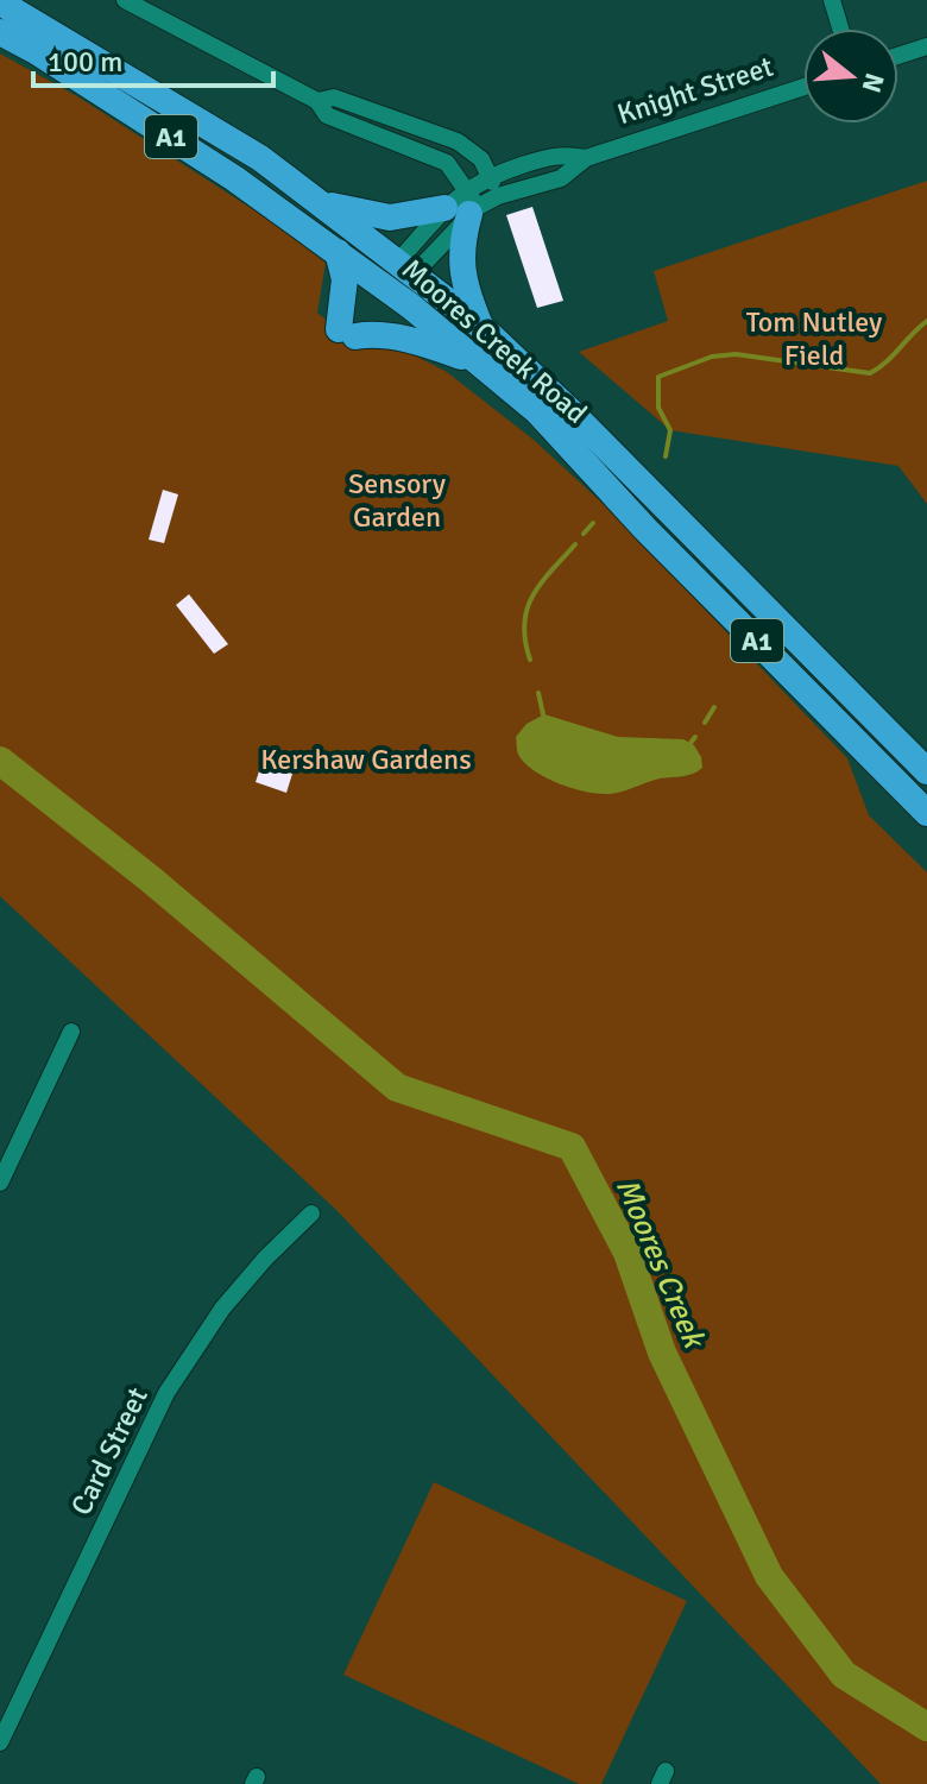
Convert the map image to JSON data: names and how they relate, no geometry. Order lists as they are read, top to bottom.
{
  "streets": {
    "highway": ["A1", "Moores Creek Road"],
    "street": ["Knight Street", "Card Street"]
  },
  "crossings": [
    ["Knight Street", "Moores Creek Road"]
  ],
  "water": ["Moores Creek"],
  "parks": ["Tom Nutley Field", "Sensory Garden", "Kershaw Gardens"],
  "scale_bar": "100 m",
  "north": "right"
}
